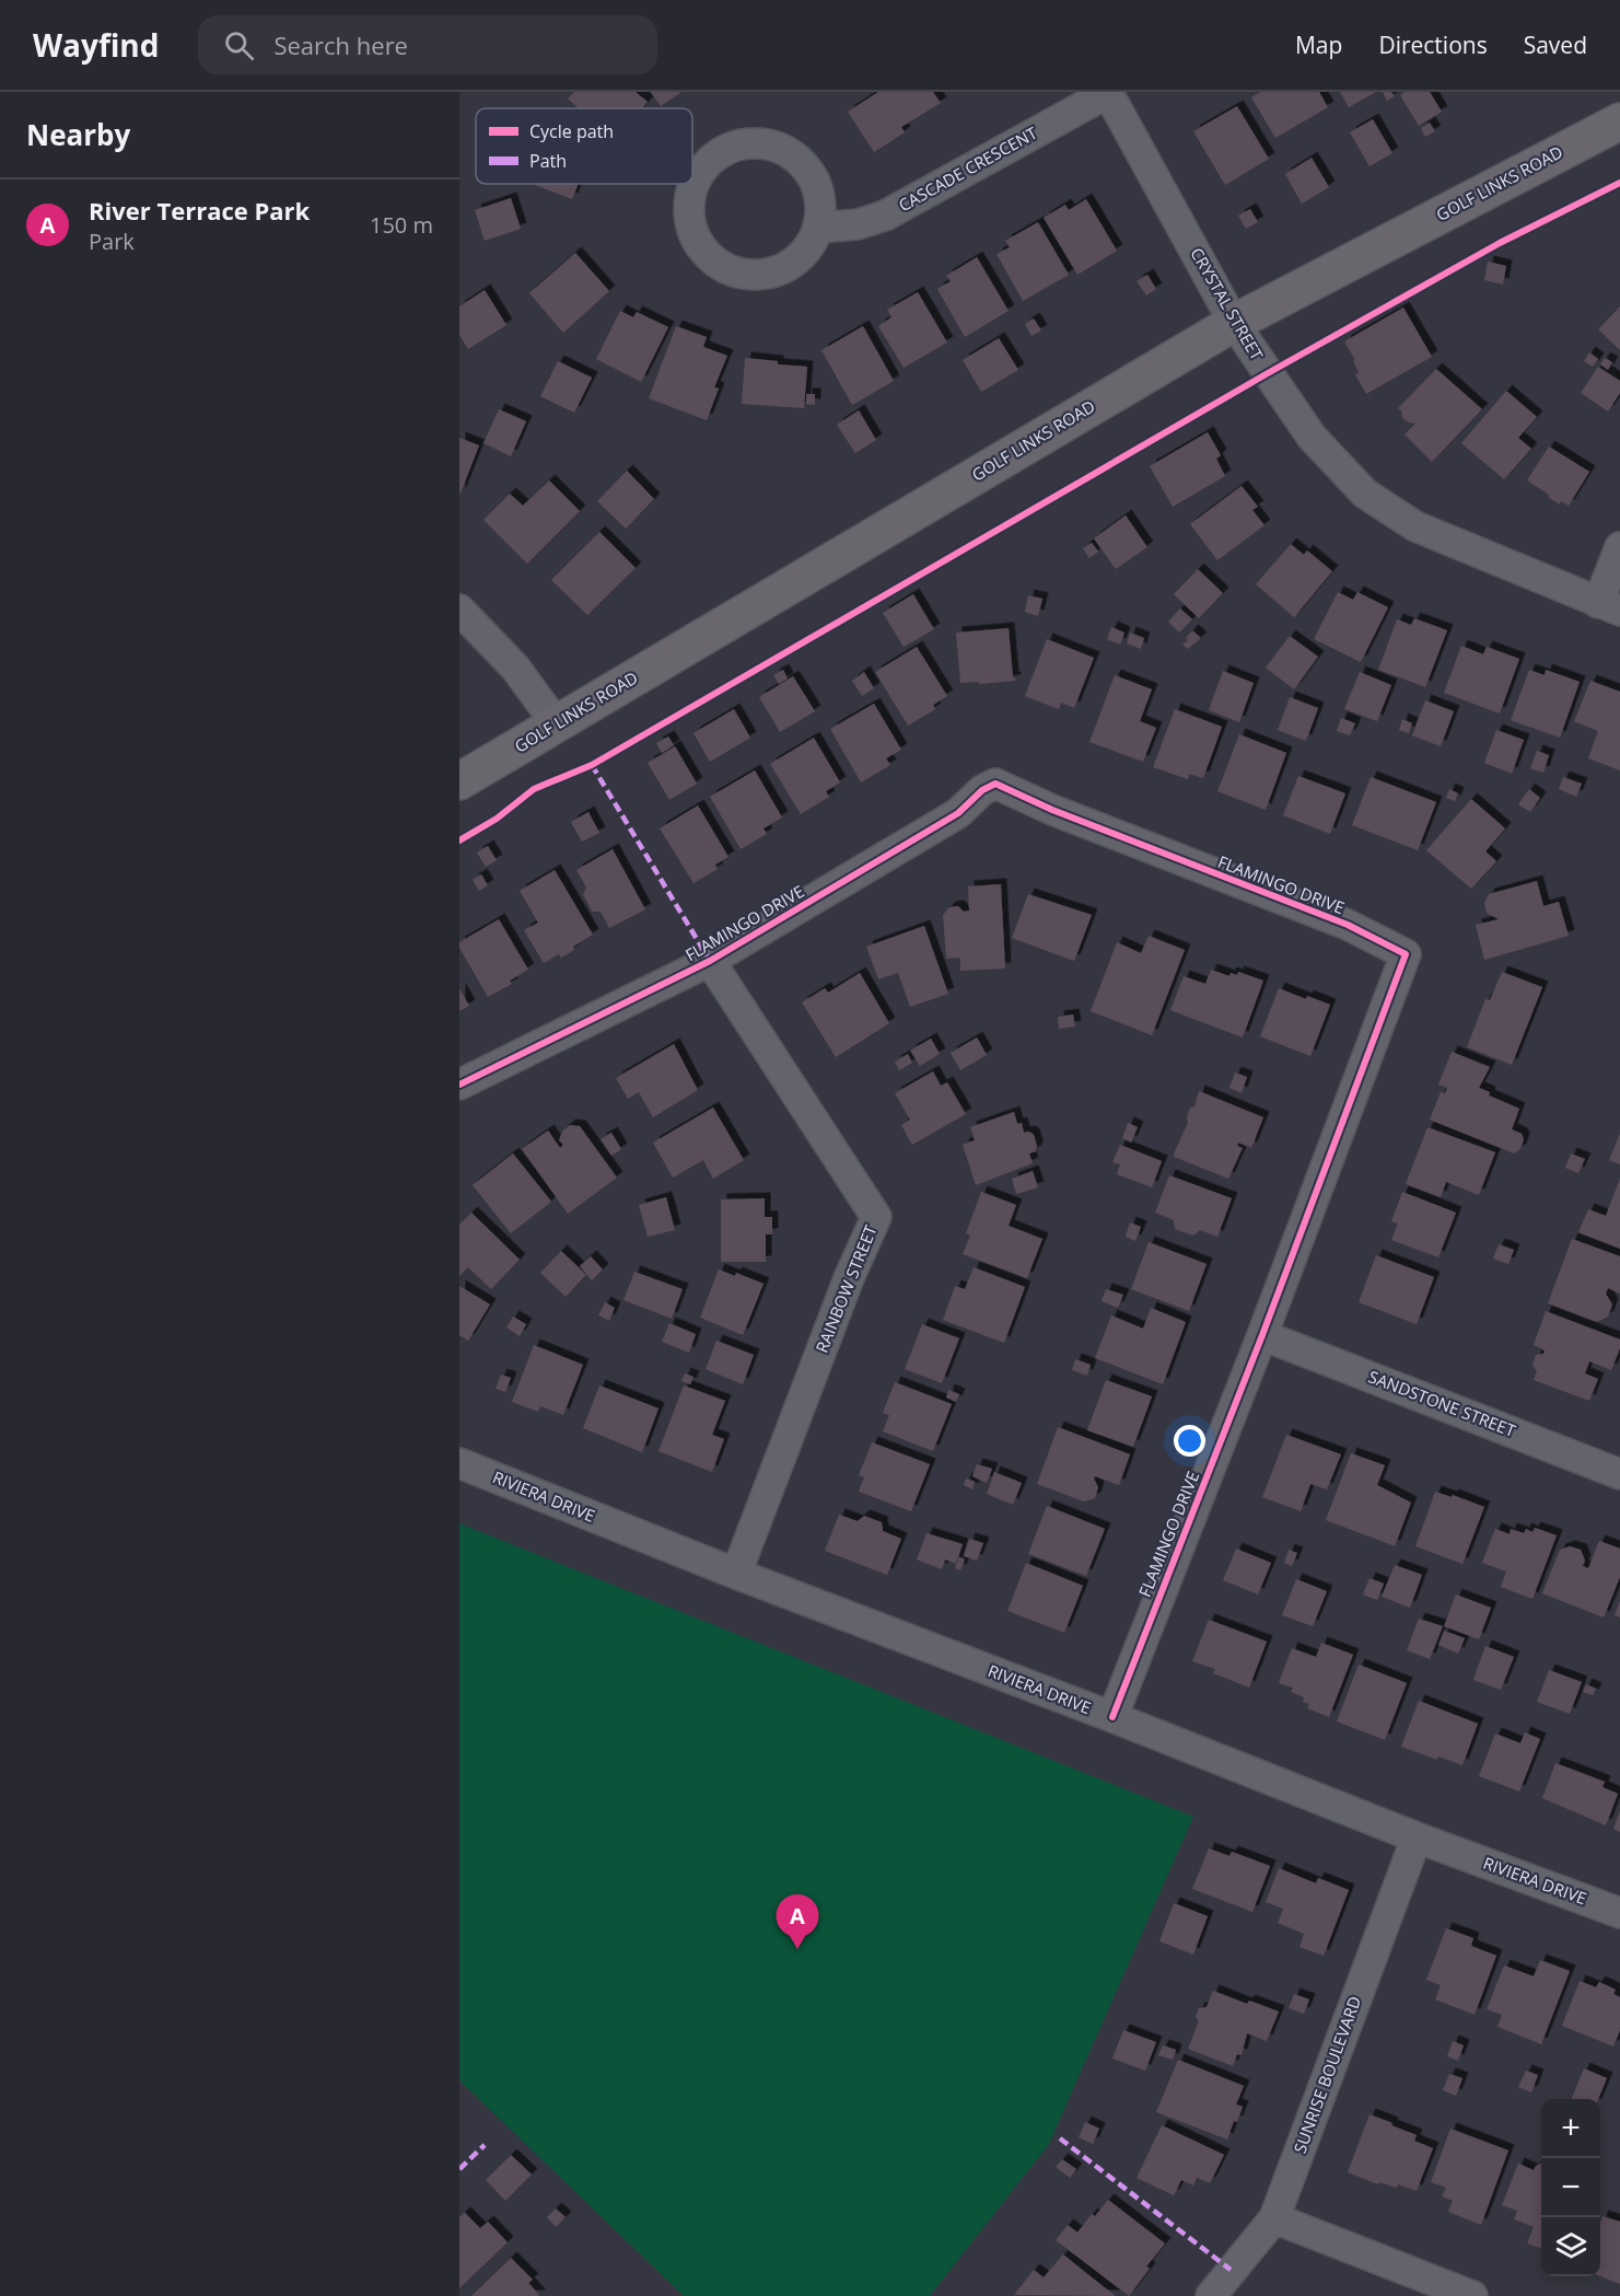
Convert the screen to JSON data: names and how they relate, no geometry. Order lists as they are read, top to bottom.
{
  "streets": {
    "main road": ["GOLF LINKS ROAD"],
    "street": [
      "CASCADE CRESCENT",
      "CRYSTAL STREET",
      "FLAMINGO DRIVE",
      "RAINBOW STREET",
      "SANDSTONE STREET",
      "RIVIERA DRIVE",
      "SUNRISE BOULEVARD"
    ]
  },
  "crossings": [
    ["CASCADE CRESCENT", "CRYSTAL STREET"],
    ["GOLF LINKS ROAD", "CRYSTAL STREET"],
    ["FLAMINGO DRIVE", "RAINBOW STREET"],
    ["FLAMINGO DRIVE", "SANDSTONE STREET"],
    ["FLAMINGO DRIVE", "RIVIERA DRIVE"],
    ["RAINBOW STREET", "RIVIERA DRIVE"],
    ["RIVIERA DRIVE", "SUNRISE BOULEVARD"]
  ],
  "legend": ["Cycle path", "Path"],
  "page": {
    "header": "Wayfind",
    "search": "Search here",
    "nav": ["Map", "Directions", "Saved"],
    "heading": "Nearby",
    "list": [
      {
        "mark": "A",
        "name": "River Terrace Park",
        "note": "Park",
        "value": "150 m"
      }
    ],
    "pins": "A",
    "map_buttons": ["+", "−"]
  }
}
